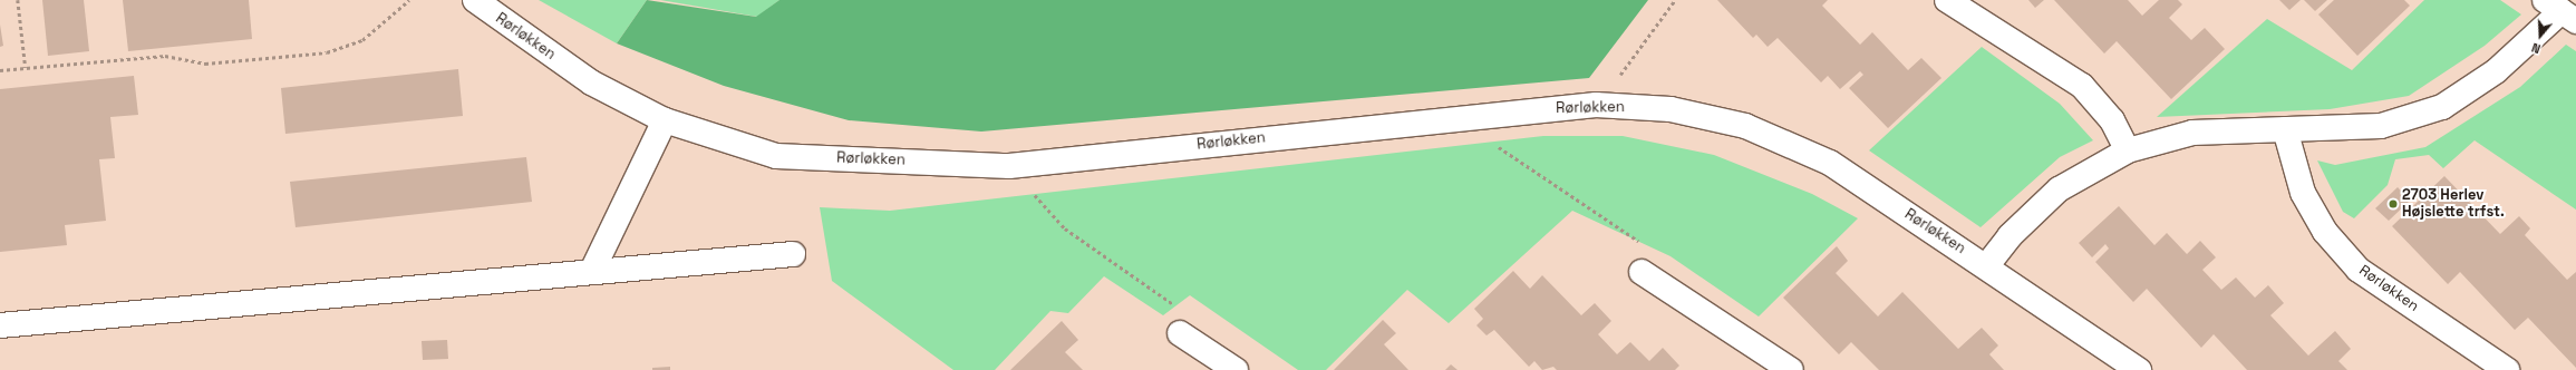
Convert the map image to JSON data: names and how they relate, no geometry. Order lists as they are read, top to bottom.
{
  "streets": {
    "street": ["Rørløkken"]
  },
  "places": ["2703 Herlev Højslette trfst."],
  "north": "bottom"
}
